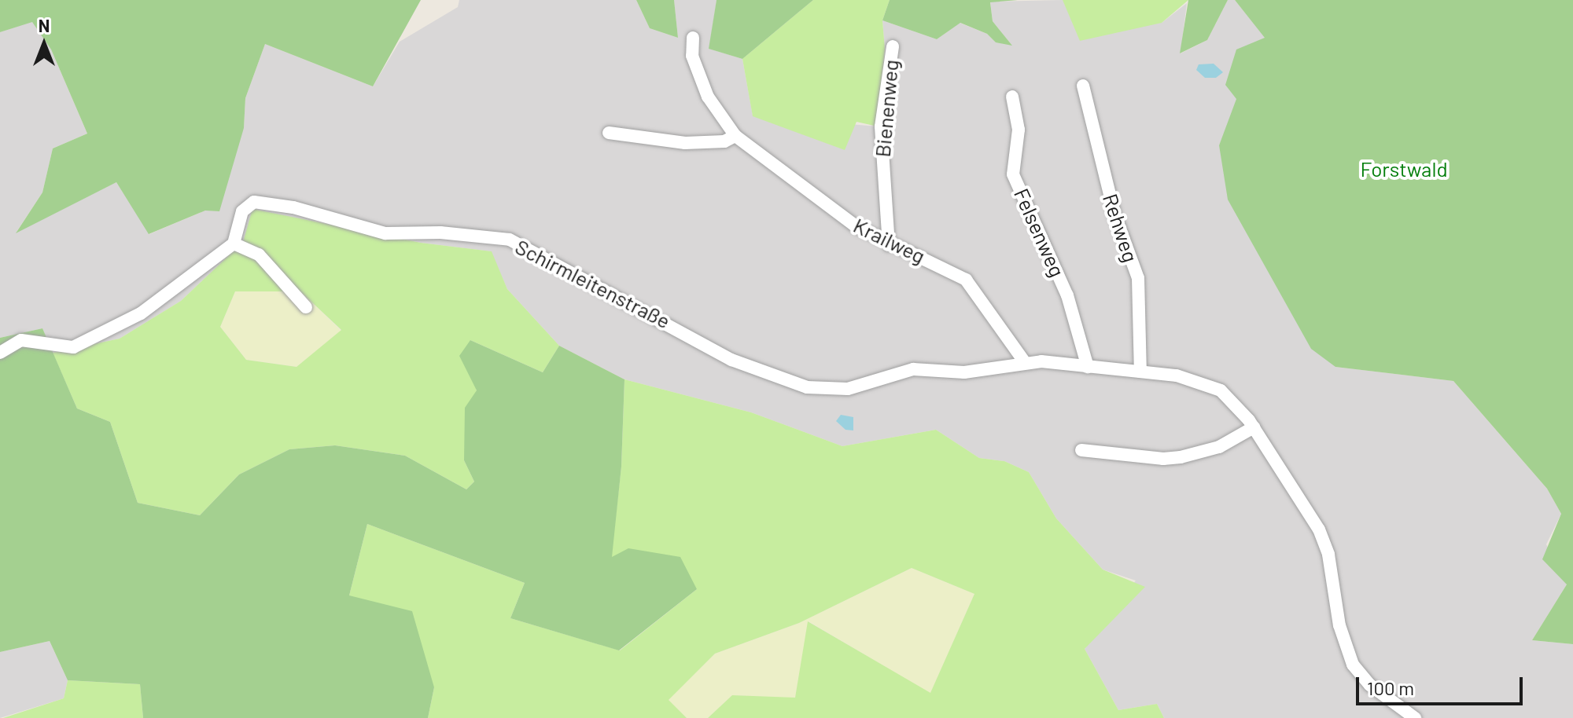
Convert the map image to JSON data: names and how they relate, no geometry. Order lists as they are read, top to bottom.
{
  "streets": {
    "street": [
      "Bienenweg",
      "Rehweg",
      "Felsenweg",
      "Krailweg",
      "Schirmleitenstraße"
    ]
  },
  "crossings": [
    ["Bienenweg", "Krailweg"],
    ["Rehweg", "Schirmleitenstraße"],
    ["Felsenweg", "Schirmleitenstraße"],
    ["Krailweg", "Schirmleitenstraße"]
  ],
  "parks": ["Forstwald"],
  "scale_bar": "100 m",
  "north": "top"
}
